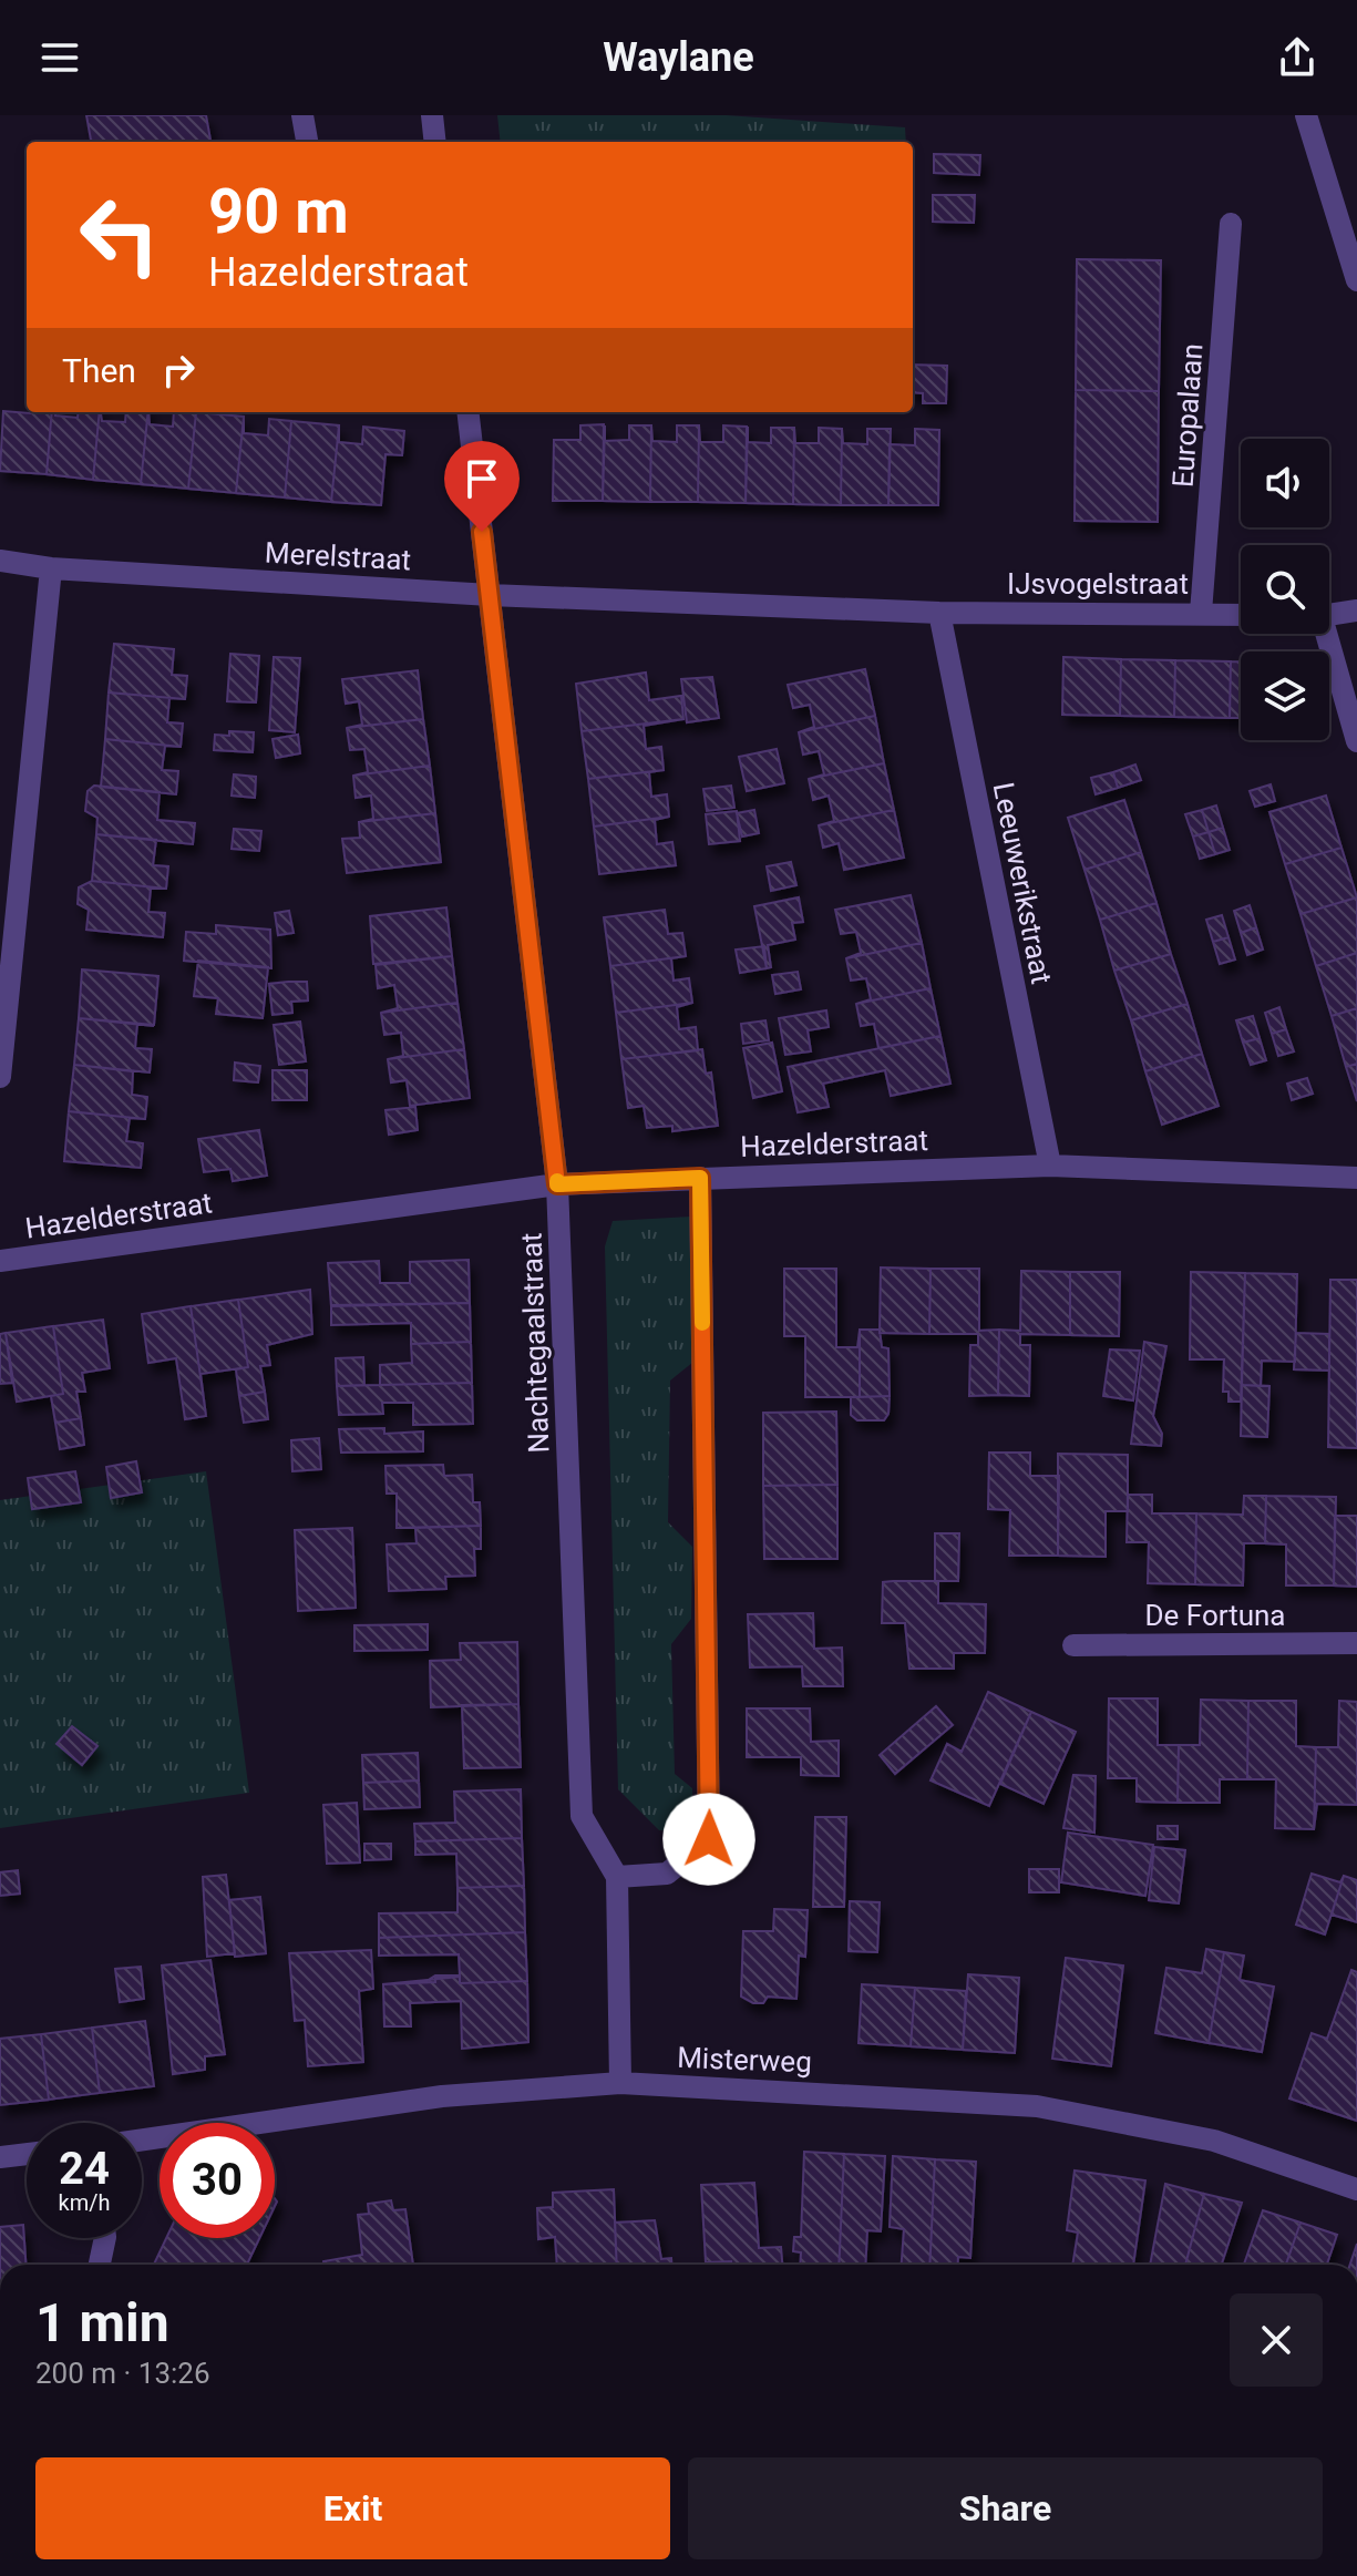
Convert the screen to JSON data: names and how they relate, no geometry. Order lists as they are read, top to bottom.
{
  "streets": {
    "street": [
      "Europalaan",
      "Merelstraat",
      "IJsvogelstraat",
      "Leeuwerikstraat",
      "Hazelderstraat",
      "Nachtegaalstraat",
      "De Fortuna",
      "Misterweg"
    ]
  },
  "crossings": [
    ["Europalaan", "IJsvogelstraat"],
    ["Merelstraat", "IJsvogelstraat"],
    ["Merelstraat", "Leeuwerikstraat"],
    ["Merelstraat", "Nachtegaalstraat"],
    ["IJsvogelstraat", "Leeuwerikstraat"],
    ["Leeuwerikstraat", "Hazelderstraat"],
    ["Hazelderstraat", "Nachtegaalstraat"],
    ["Nachtegaalstraat", "Misterweg"]
  ],
  "page": {
    "header": "Waylane",
    "turn": ["90 m", "Hazelderstraat"],
    "then": "Then",
    "speed": "24 km/h",
    "limit": "30",
    "heading": ["1 min", "200 m · 13:26"],
    "buttons": ["Exit", "Share"]
  }
}
